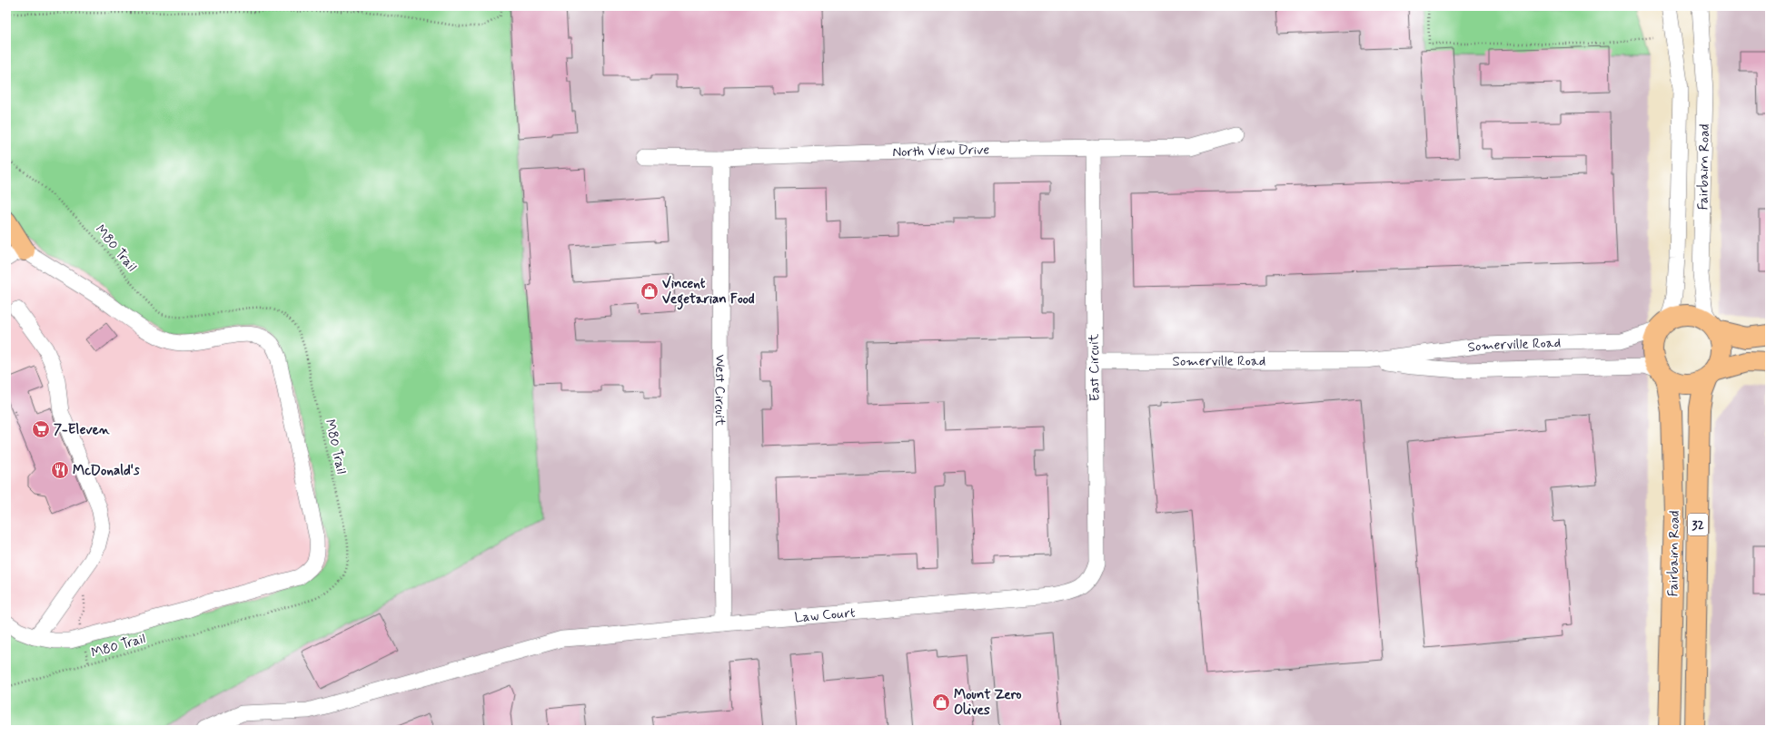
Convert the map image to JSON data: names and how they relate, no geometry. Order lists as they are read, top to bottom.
{
  "streets": {
    "main road": ["Fairbairn Road", "32"],
    "street": [
      "North View Drive",
      "Somerville Road",
      "East Circuit",
      "West Circuit",
      "Law Court"
    ],
    "path": ["M80 Trail"]
  },
  "crossings": [
    ["North View Drive", "East Circuit"],
    ["North View Drive", "West Circuit"],
    ["Fairbairn Road", "Somerville Road"],
    ["Fairbairn Road", "32"],
    ["Somerville Road", "East Circuit"],
    ["Somerville Road", "32"],
    ["East Circuit", "Law Court"],
    ["West Circuit", "Law Court"]
  ],
  "places": {
    "shop": ["Vincent Vegetarian Food", "Mount Zero Olives"],
    "supermarket": ["7-Eleven"],
    "restaurant": ["McDonald's"]
  }
}
